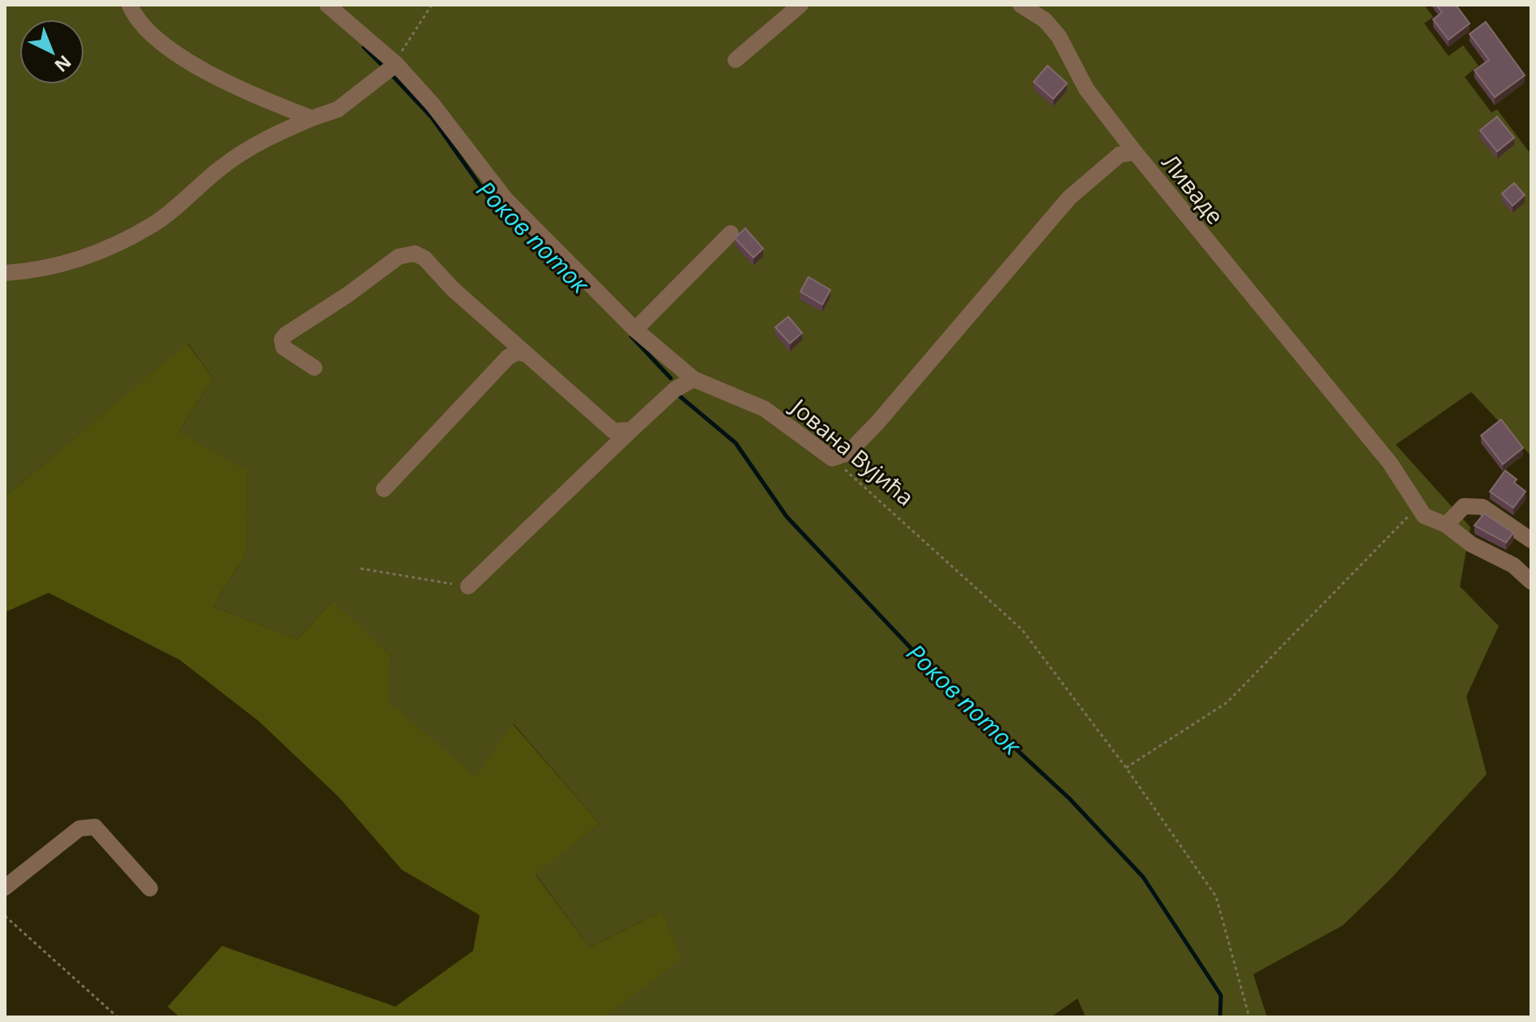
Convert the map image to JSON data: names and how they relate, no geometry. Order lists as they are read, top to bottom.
{
  "streets": {
    "street": ["Ливаде", "Јована Вујића"]
  },
  "crossings": [
    ["Ливаде", "Јована Вујића"]
  ],
  "water": ["Роков поток"],
  "north": "bottom right"
}
